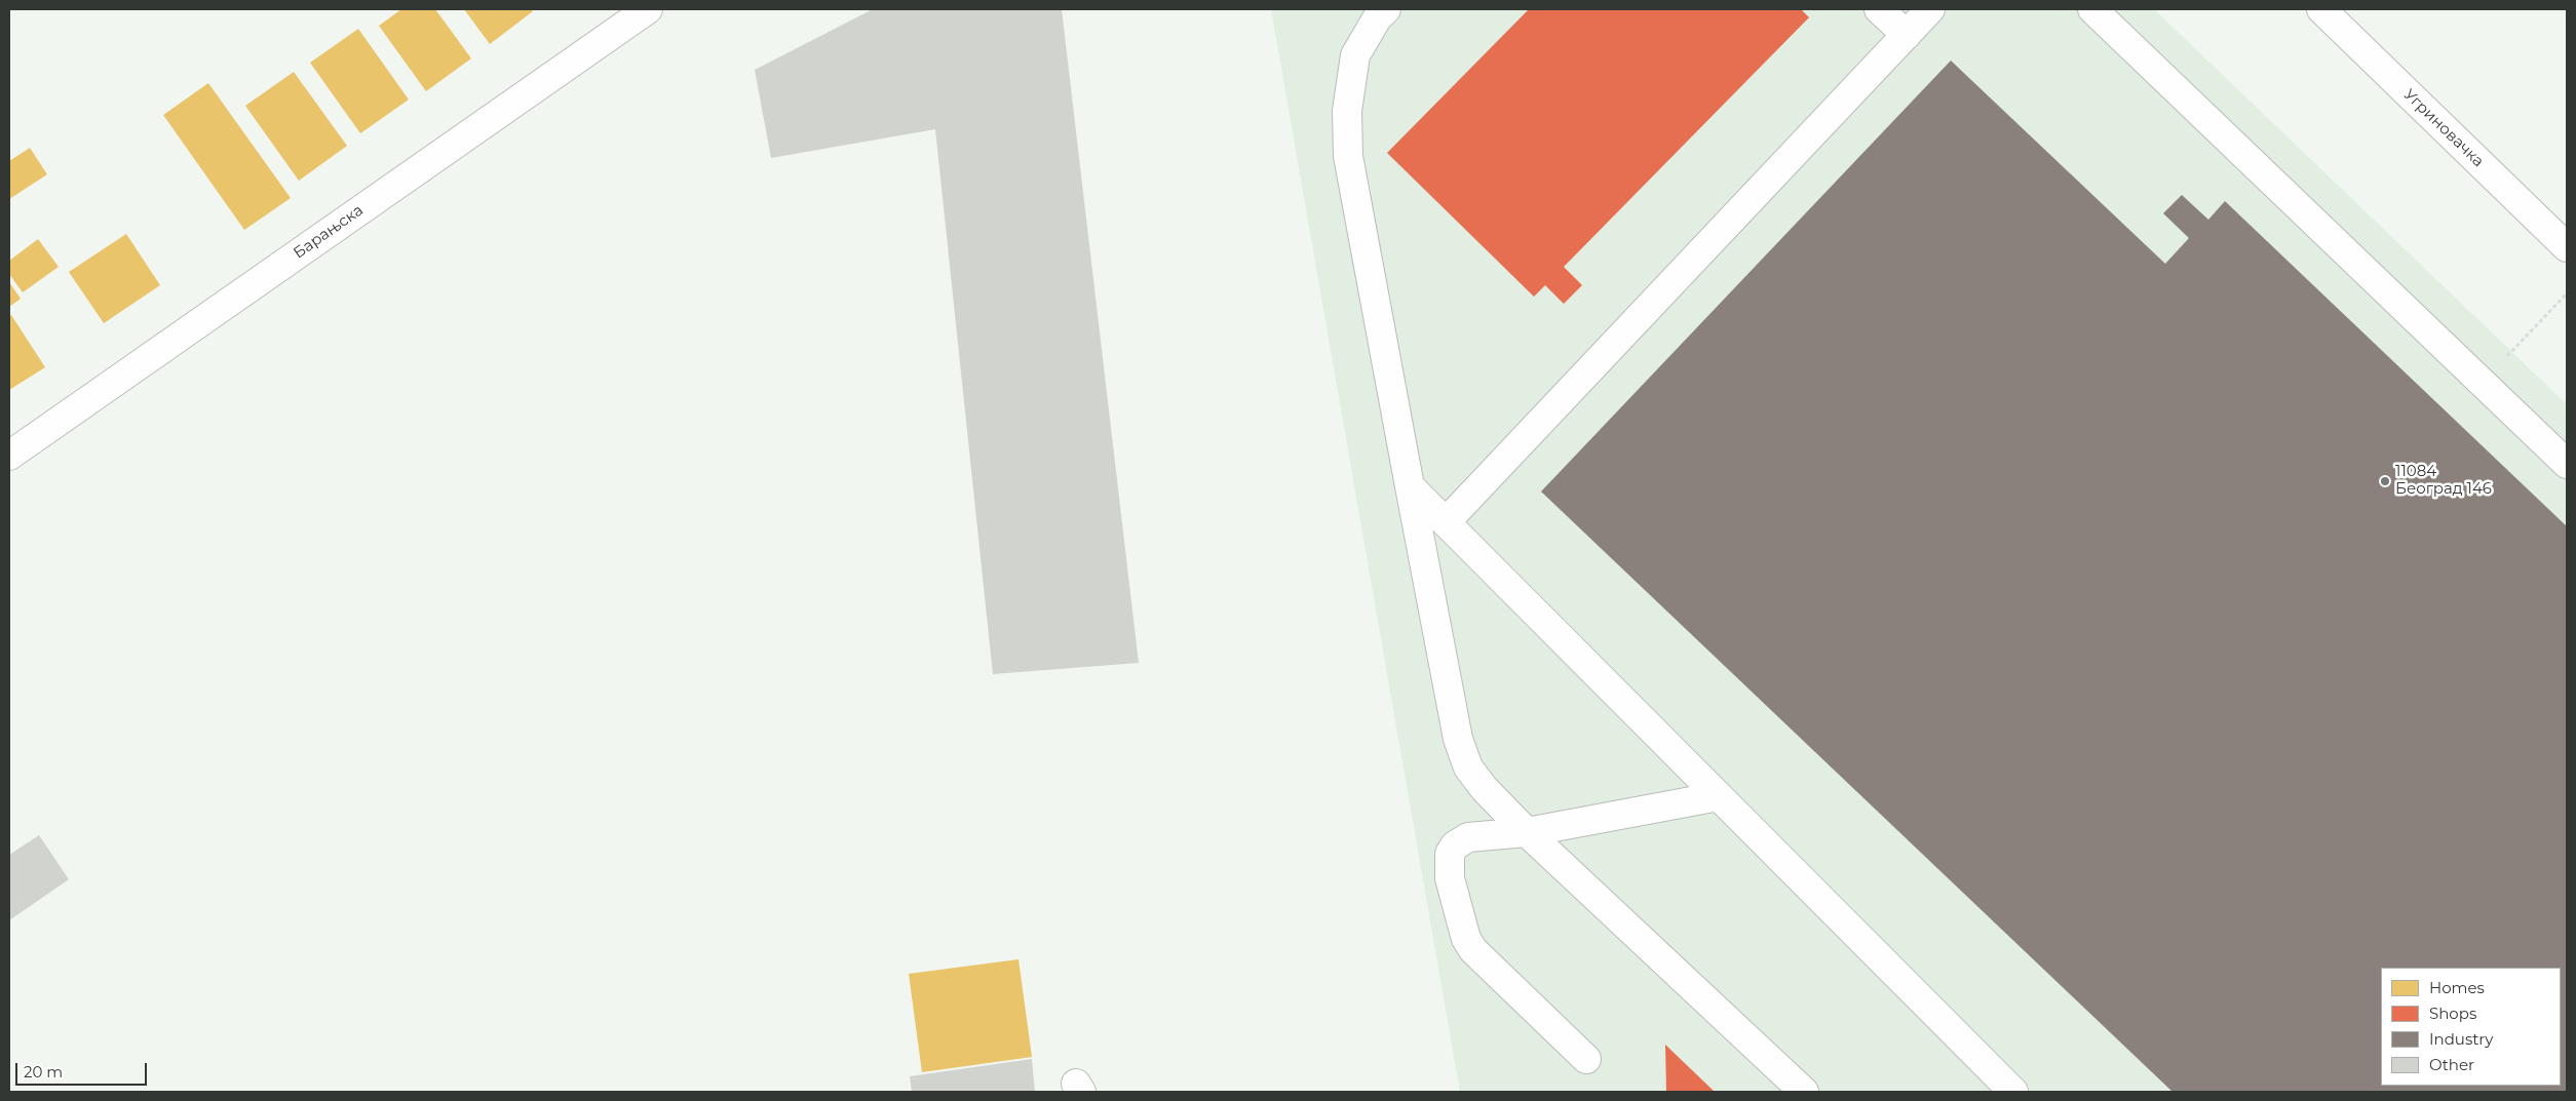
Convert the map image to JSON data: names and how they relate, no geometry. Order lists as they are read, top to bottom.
{
  "streets": {
    "street": ["Угриновачка", "Барањска"]
  },
  "places": ["11084 Београд 146"],
  "legend": [
    "Homes",
    "Shops",
    "Industry",
    "Other"
  ],
  "scale_bar": "20 m"
}
